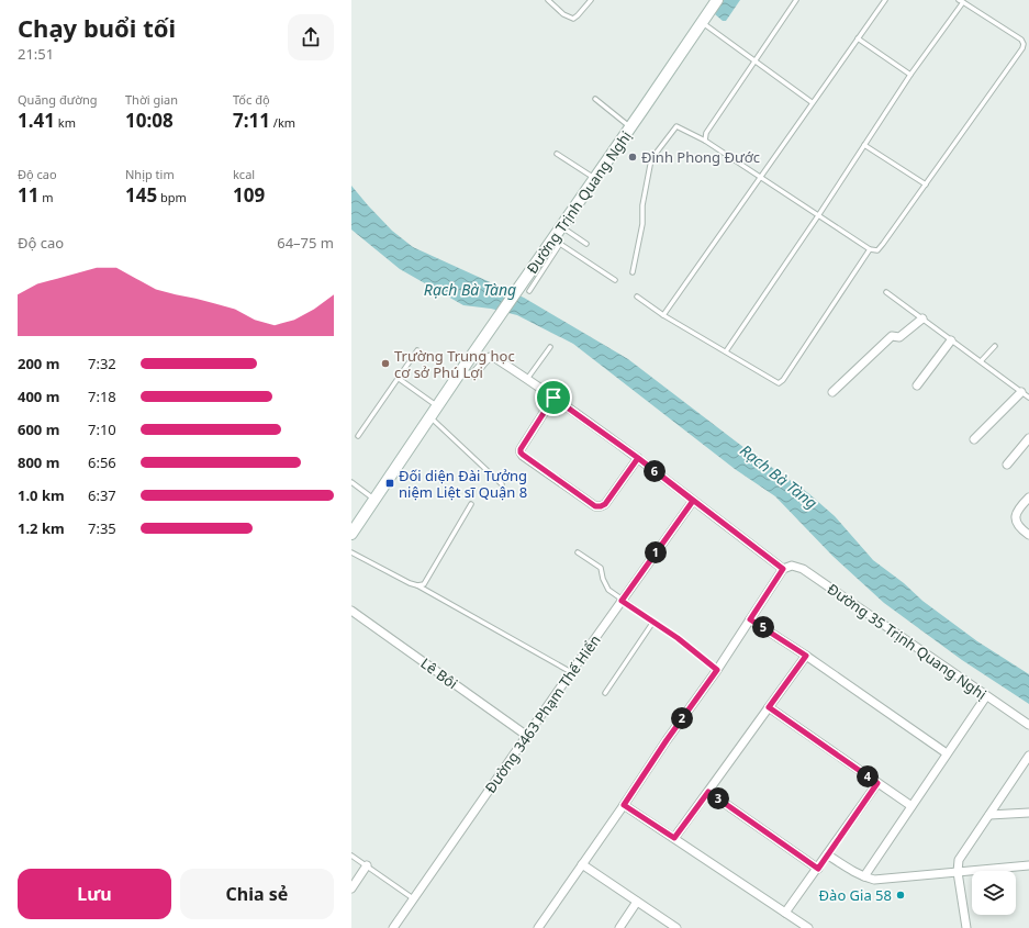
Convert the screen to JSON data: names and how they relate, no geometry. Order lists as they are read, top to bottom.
{
  "streets": {
    "main road": ["Đường Trịnh Quang Nghị"],
    "street": ["Đường 35 Trịnh Quang Nghị", "Lê Bôi", "Đường 3463 Phạm Thế Hiển"]
  },
  "crossings": [
    ["Lê Bôi", "Đường 3463 Phạm Thế Hiển"]
  ],
  "water": ["Rạch Bà Tàng"],
  "places": {
    "other": ["Đình Phong Đước", "Trường Trung học cơ sở Phú Lợi", "Đào Gia 58"],
    "transit": ["Đối diện Đài Tưởng niệm Liệt sĩ Quận 8"]
  },
  "page": {
    "heading": ["Chạy buổi tối", "21:51"],
    "stats": [
      ["Quãng đường", "1.41 km"],
      ["Thời gian", "10:08"],
      ["Tốc độ", "7:11 /km"],
      ["Độ cao", "11 m"],
      ["Nhịp tim", "145 bpm"],
      ["kcal", "109"]
    ],
    "chart": ["Độ cao", "64–75 m"],
    "list": [
      {
        "name": "200 m",
        "note": "7:32"
      },
      {
        "name": "400 m",
        "note": "7:18"
      },
      {
        "name": "600 m",
        "note": "7:10"
      },
      {
        "name": "800 m",
        "note": "6:56"
      },
      {
        "name": "1.0 km",
        "note": "6:37"
      },
      {
        "name": "1.2 km",
        "note": "7:35"
      }
    ],
    "pins": [
      "6",
      "1",
      "5",
      "2",
      "4",
      "3"
    ],
    "buttons": ["Lưu", "Chia sẻ"]
  }
}
